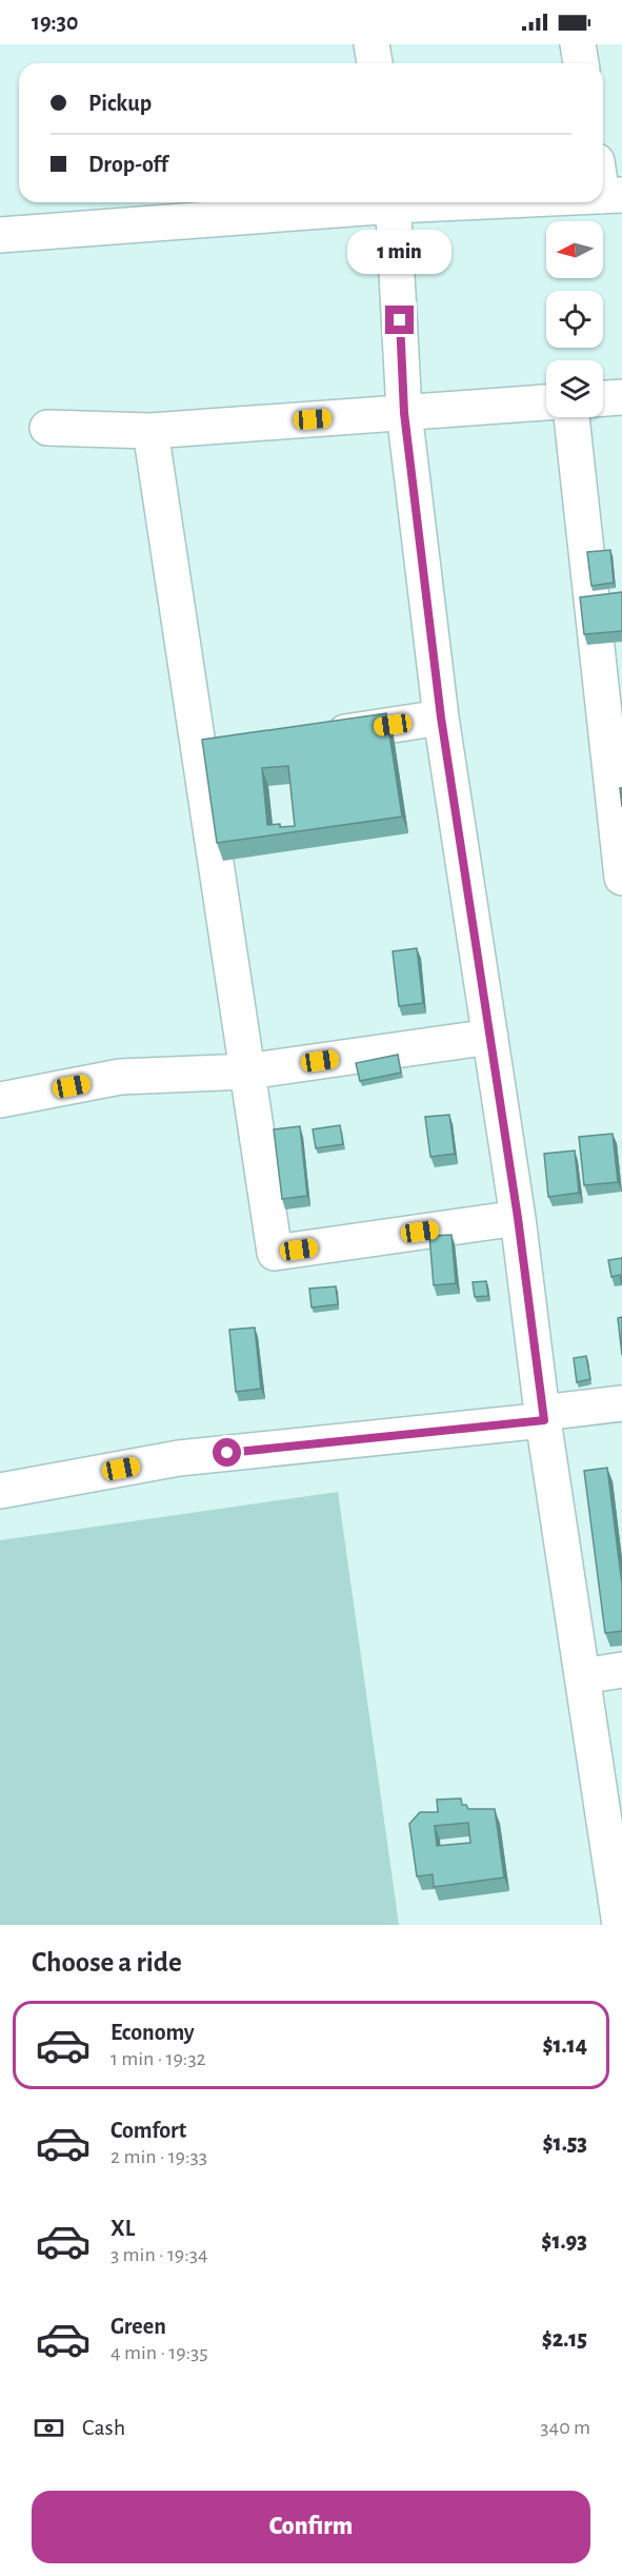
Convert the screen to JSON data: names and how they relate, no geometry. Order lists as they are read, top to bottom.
{
  "north": "left",
  "page": {
    "status": "19:30",
    "banner": ["Pickup", "Drop-off"],
    "bubble": "1 min",
    "heading": "Choose a ride",
    "list": [
      {
        "name": "Economy",
        "note": "1 min · 19:32",
        "value": "$1.14"
      },
      {
        "name": "Comfort",
        "note": "2 min · 19:33",
        "value": "$1.53"
      },
      {
        "name": "XL",
        "note": "3 min · 19:34",
        "value": "$1.93"
      },
      {
        "name": "Green",
        "note": "4 min · 19:35",
        "value": "$2.15"
      }
    ],
    "pay": ["Cash", "340 m"],
    "buttons": "Confirm"
  }
}
